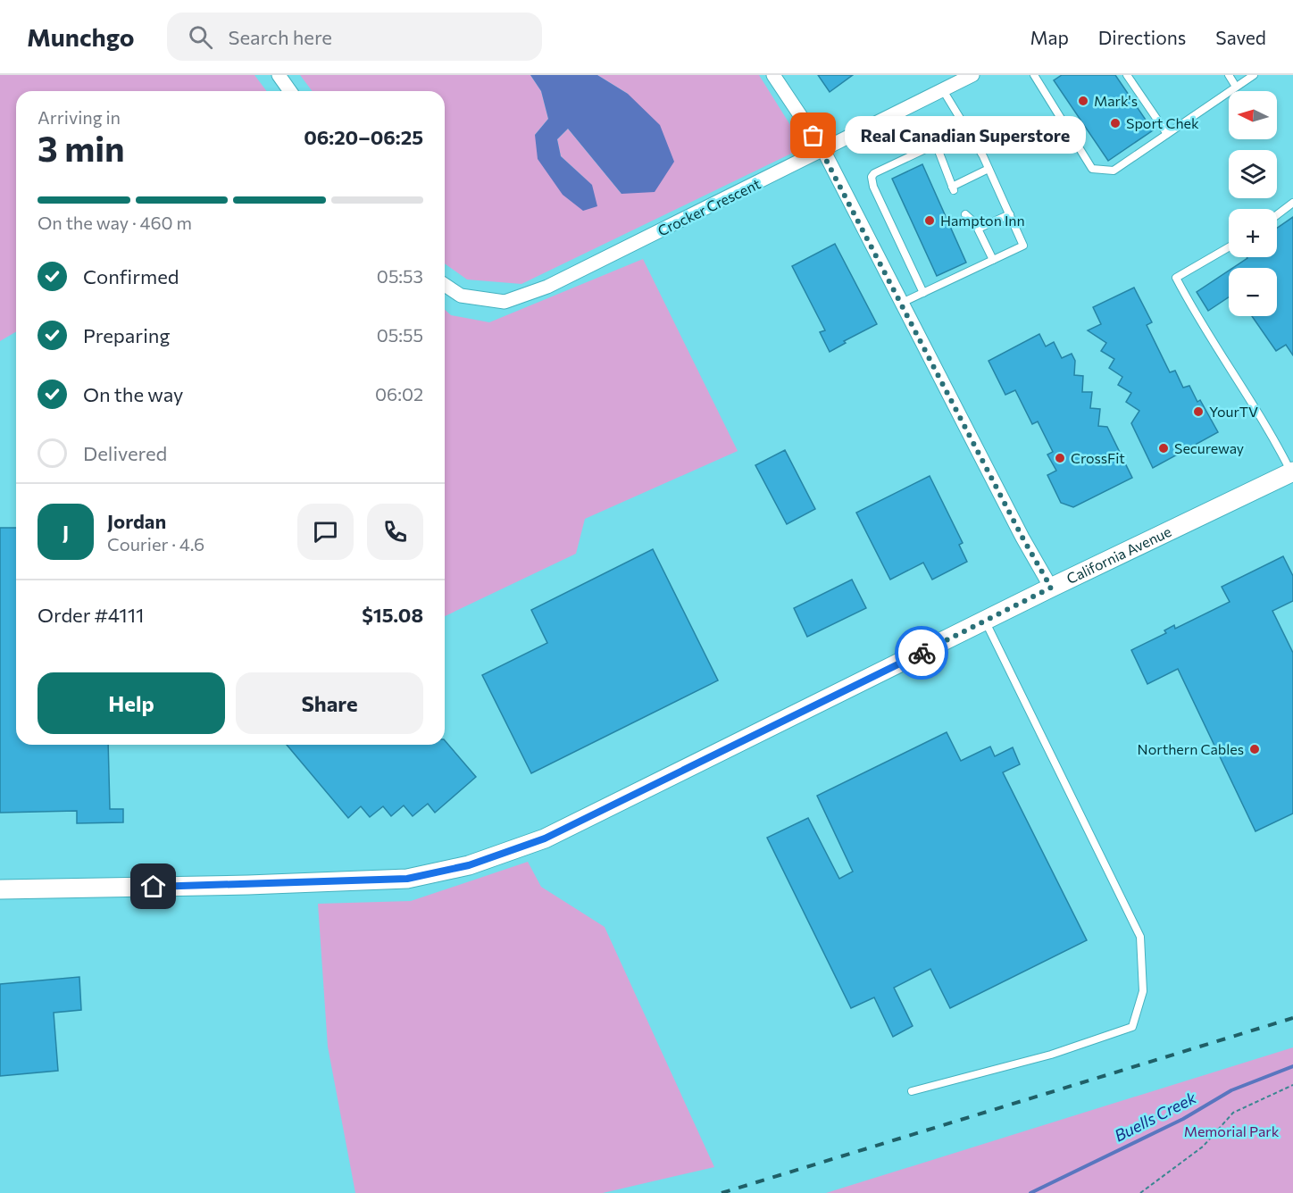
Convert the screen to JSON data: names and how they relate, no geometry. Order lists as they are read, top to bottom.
{
  "streets": {
    "street": ["Crocker Crescent", "California Avenue"]
  },
  "water": ["Buells Creek"],
  "parks": ["Memorial Park"],
  "places": [
    "Mark's",
    "Sport Chek",
    "Real Canadian Superstore",
    "Hampton Inn",
    "YourTV",
    "Secureway",
    "CrossFit",
    "Northern Cables"
  ],
  "north": "left",
  "page": {
    "header": "Munchgo",
    "search": "Search here",
    "nav": ["Map", "Directions", "Saved"],
    "map_buttons": ["+", "−"],
    "heading": ["3 min", "Arriving in", "06:20–06:25"],
    "panel": [
      "Jordan",
      "Courier · 4.6",
      "Order #4111",
      "$15.08"
    ],
    "bubble": "Real Canadian Superstore",
    "bar": "On the way · 460 m",
    "list": [
      ["Confirmed", "05:53"],
      ["Preparing", "05:55"],
      ["On the way", "06:02"],
      "Delivered"
    ],
    "round": "J",
    "buttons": ["Help", "Share"]
  }
}
